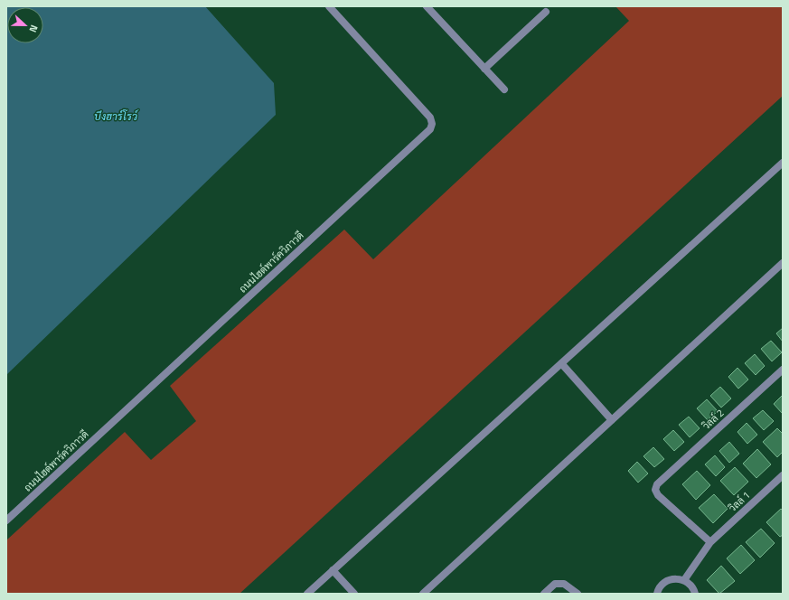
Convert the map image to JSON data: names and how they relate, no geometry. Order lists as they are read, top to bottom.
{
  "streets": {
    "street": ["ถนนไฮด์พาร์ควิภาวดี", "วิลล์ 2", "วิลล์ 1"]
  },
  "crossings": [
    ["วิลล์ 2", "วิลล์ 1"]
  ],
  "water": ["บึงฮาร์โรว์"],
  "north": "right"
}
